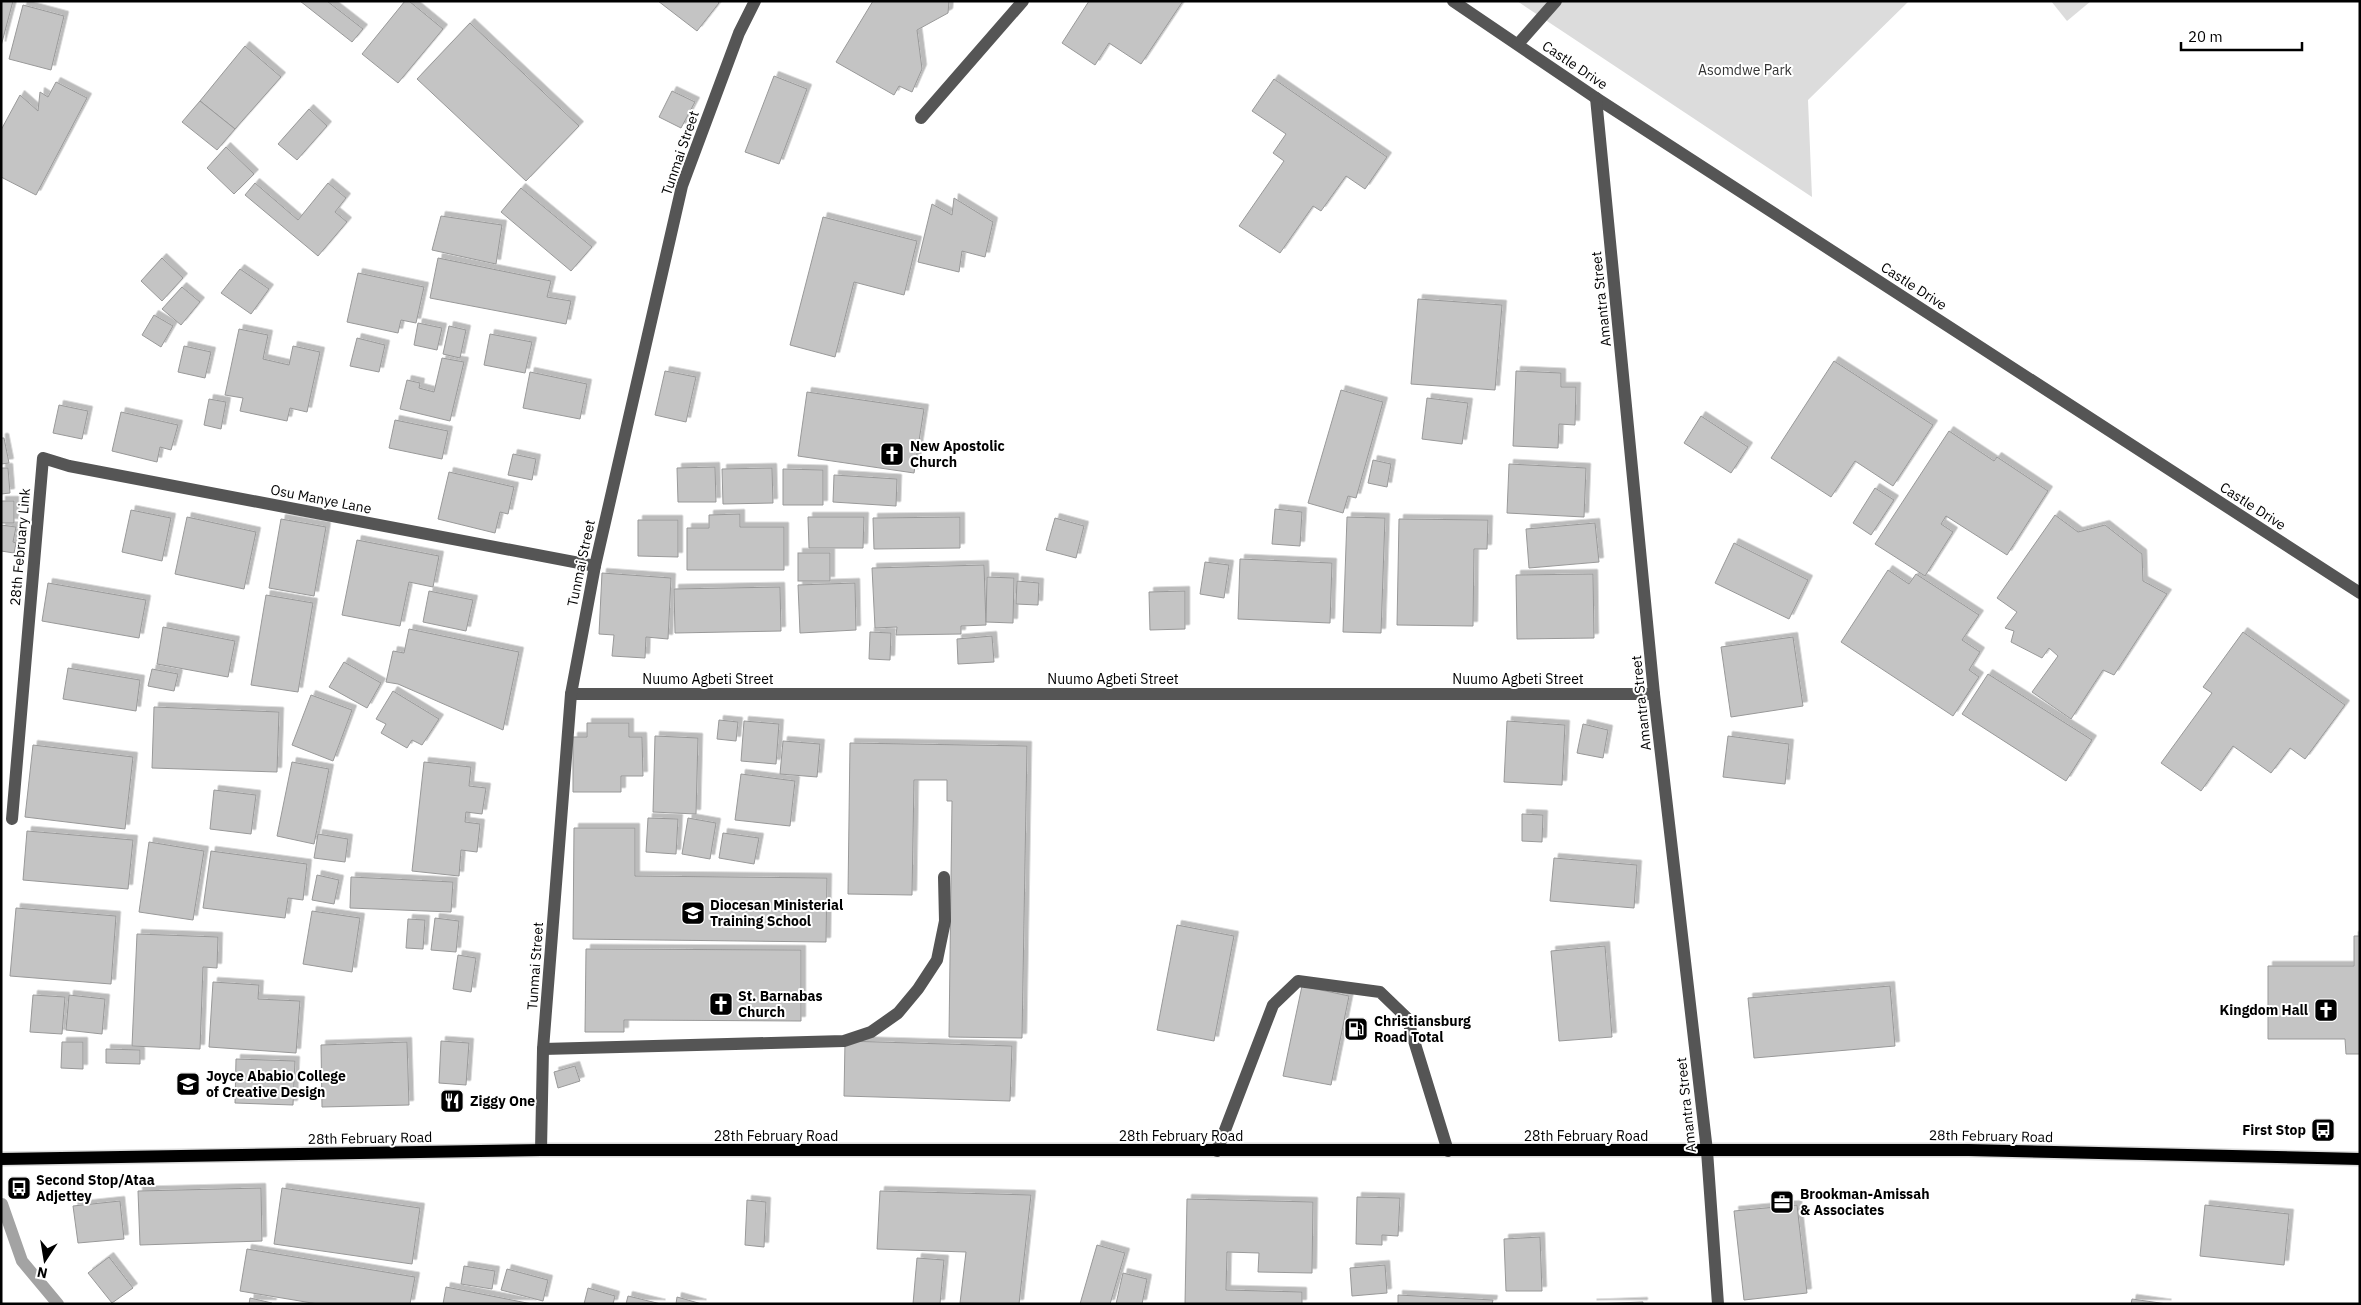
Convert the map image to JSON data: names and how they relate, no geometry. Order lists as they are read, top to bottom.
{
  "streets": {
    "main road": ["28th February Road"],
    "street": [
      "Castle Drive",
      "Tunmai Street",
      "Amantra Street",
      "Osu Manye Lane",
      "28th February Link",
      "Nuumo Agbeti Street"
    ]
  },
  "crossings": [
    ["Castle Drive", "Amantra Street"],
    ["Tunmai Street", "Osu Manye Lane"],
    ["Tunmai Street", "Nuumo Agbeti Street"],
    ["Tunmai Street", "28th February Road"],
    ["Amantra Street", "Nuumo Agbeti Street"],
    ["Amantra Street", "28th February Road"],
    ["Osu Manye Lane", "28th February Link"]
  ],
  "parks": ["Asomdwe Park"],
  "places": {
    "church": ["New Apostolic Church", "St. Barnabas Church", "Kingdom Hall"],
    "school or university": ["Diocesan Ministerial Training School", "Joyce Ababio College of Creative Design"],
    "fuel station": ["Christiansburg Road Total"],
    "restaurant": ["Ziggy One"],
    "bus stop": ["First Stop", "Second Stop/Ataa Adjettey"],
    "office": ["Brookman-Amissah & Associates"]
  },
  "scale_bar": "20 m",
  "north": "bottom"
}
